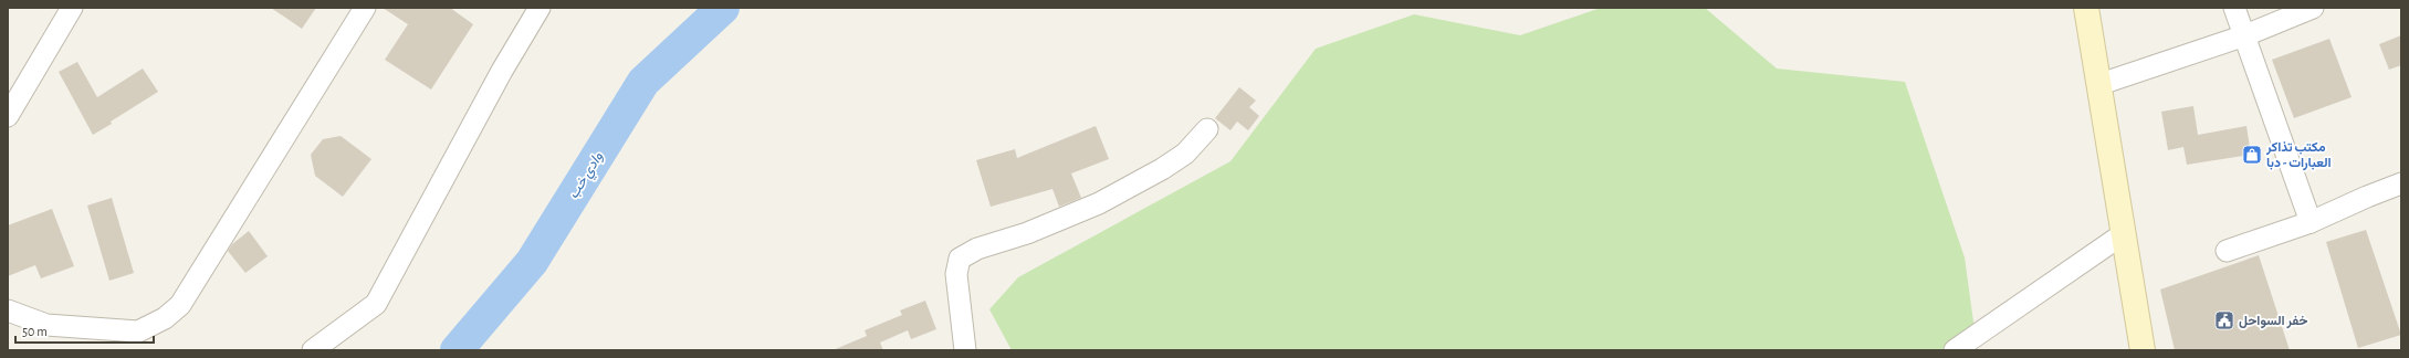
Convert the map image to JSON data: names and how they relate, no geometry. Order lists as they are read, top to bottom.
{
  "water": ["وادي خب"],
  "places": {
    "shop": ["مكتب تذاكر العبارات - دبا"],
    "public building": ["خفر السواحل"]
  },
  "scale_bar": "50 m"
}
